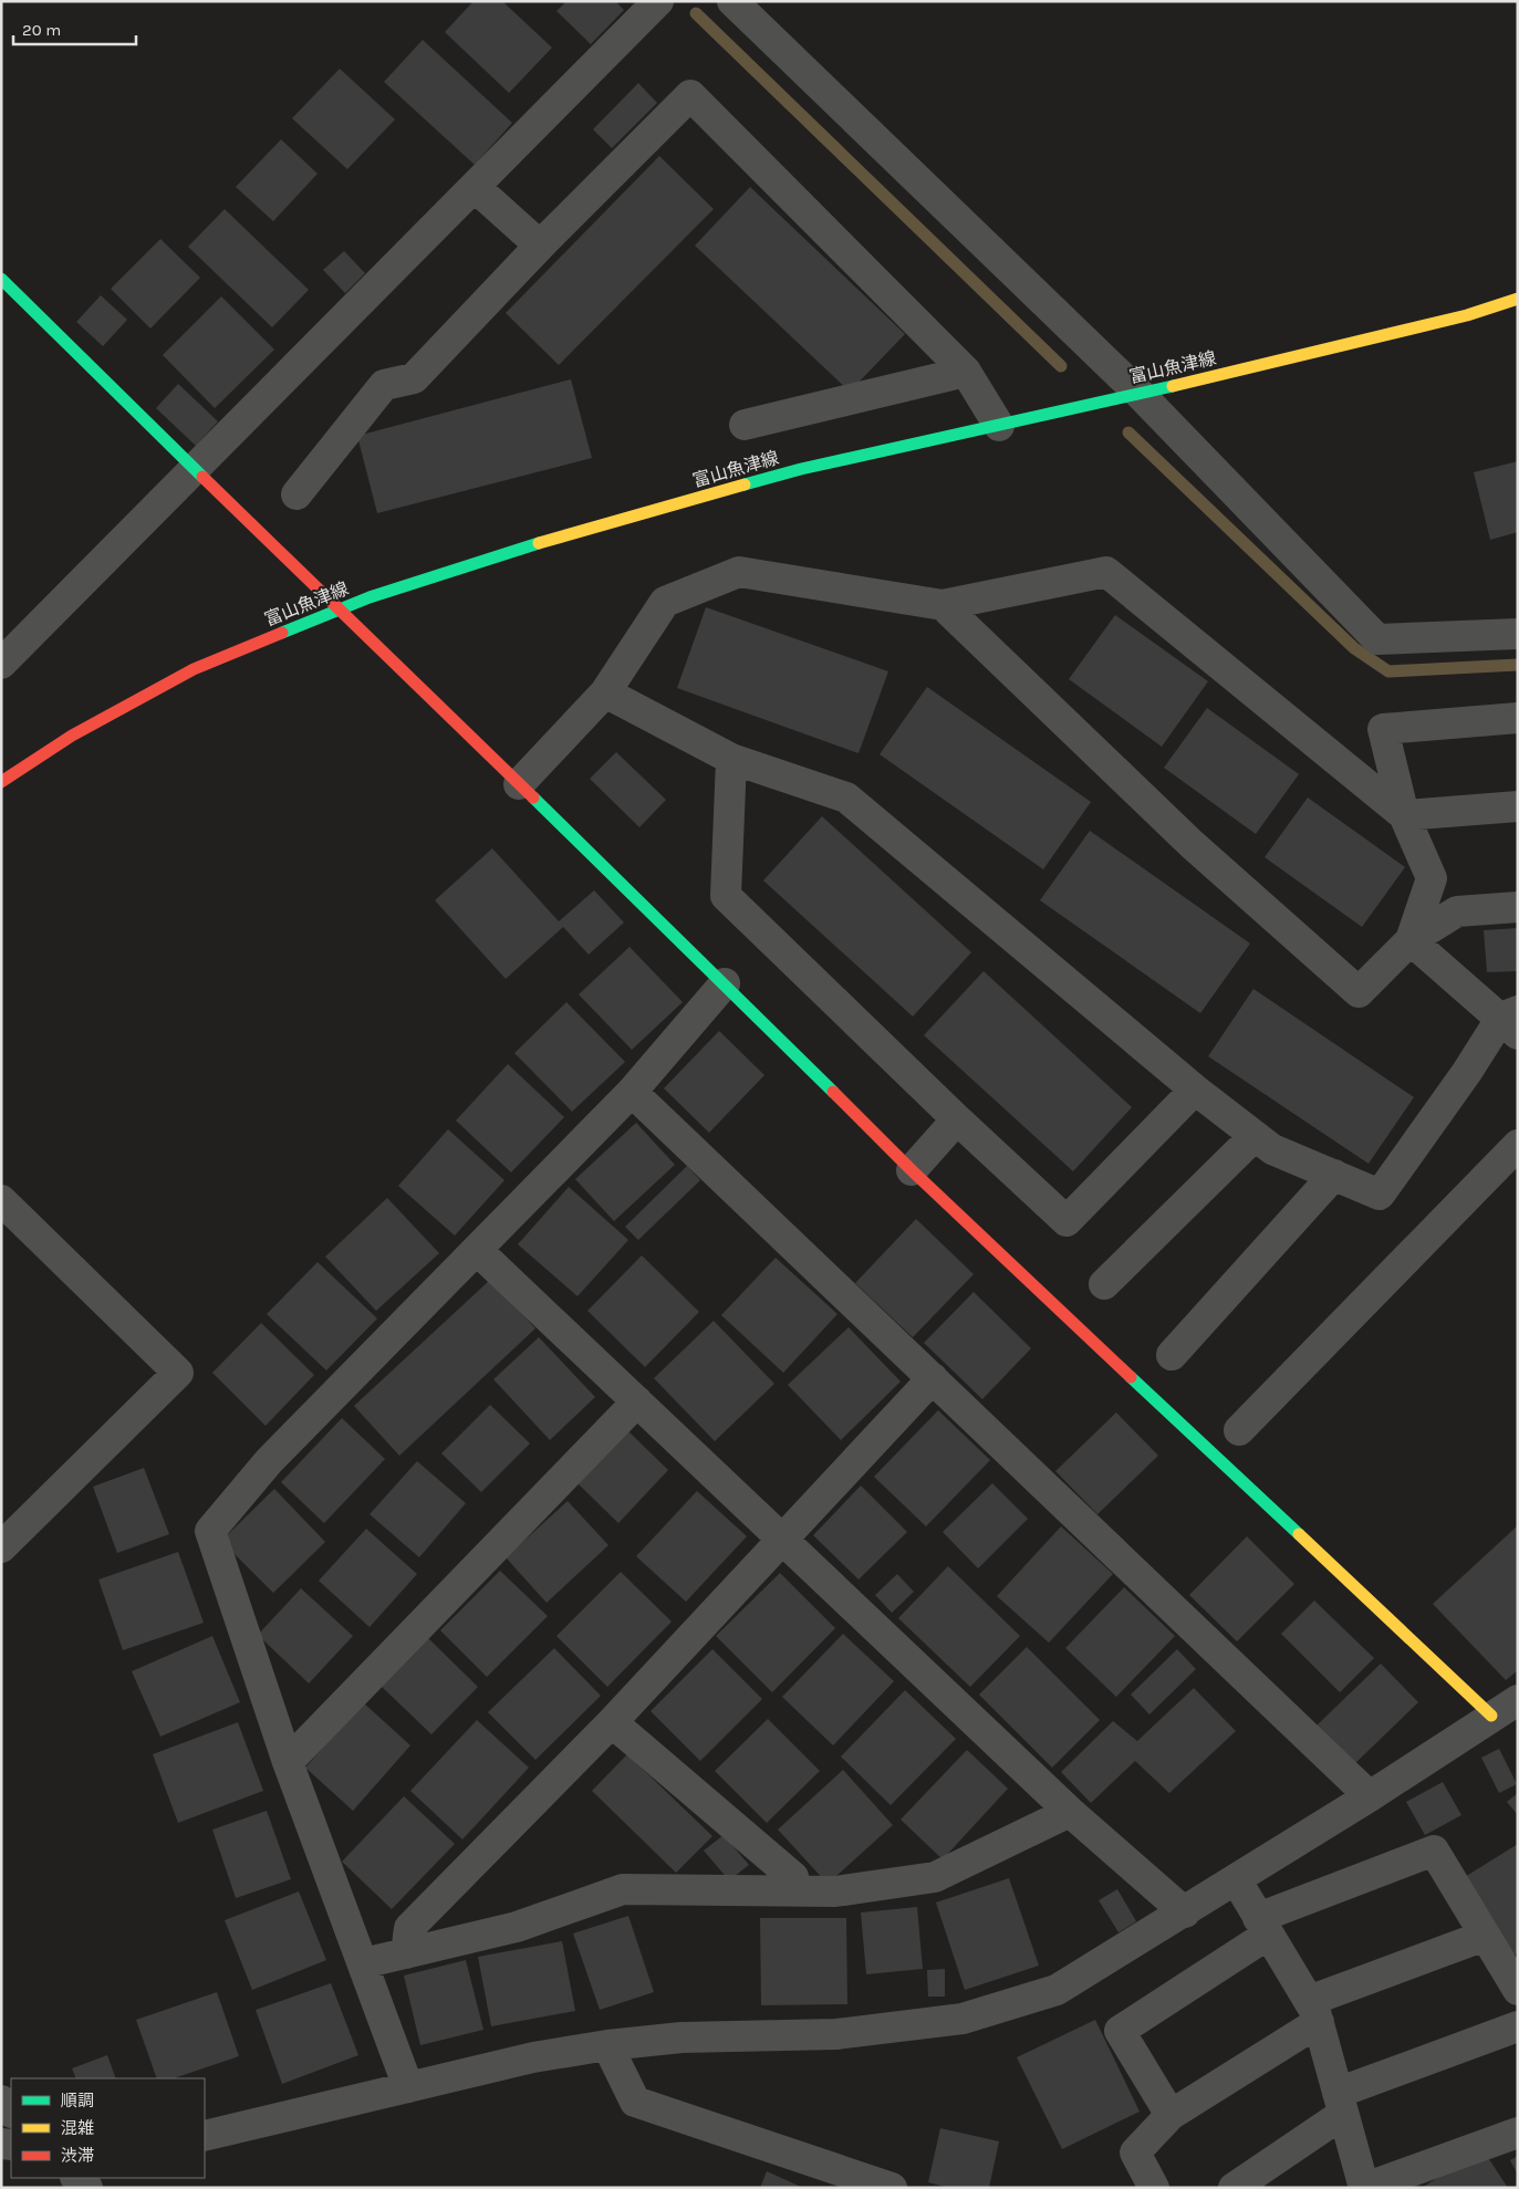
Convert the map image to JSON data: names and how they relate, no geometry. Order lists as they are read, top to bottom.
{
  "streets": {
    "street": ["富山魚津線"]
  },
  "legend": ["順調", "混雑", "渋滞"],
  "scale_bar": "20 m"
}
